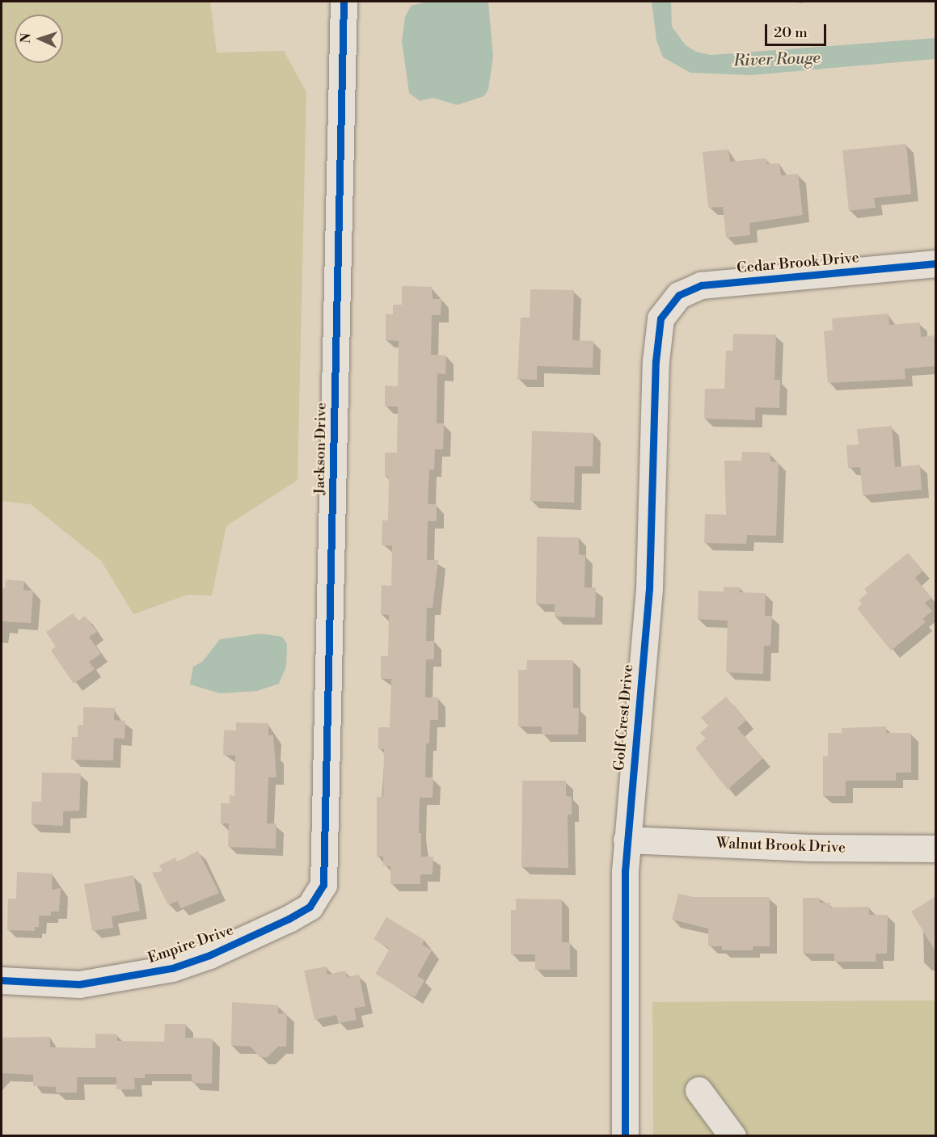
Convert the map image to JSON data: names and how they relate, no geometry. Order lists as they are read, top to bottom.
{
  "streets": {
    "street": [
      "Cedar Brook Drive",
      "Jackson Drive",
      "Golf Crest Drive",
      "Walnut Brook Drive",
      "Empire Drive"
    ]
  },
  "crossings": [
    ["Cedar Brook Drive", "Golf Crest Drive"],
    ["Jackson Drive", "Empire Drive"],
    ["Golf Crest Drive", "Walnut Brook Drive"]
  ],
  "water": ["River Rouge"],
  "scale_bar": "20 m",
  "north": "left"
}
